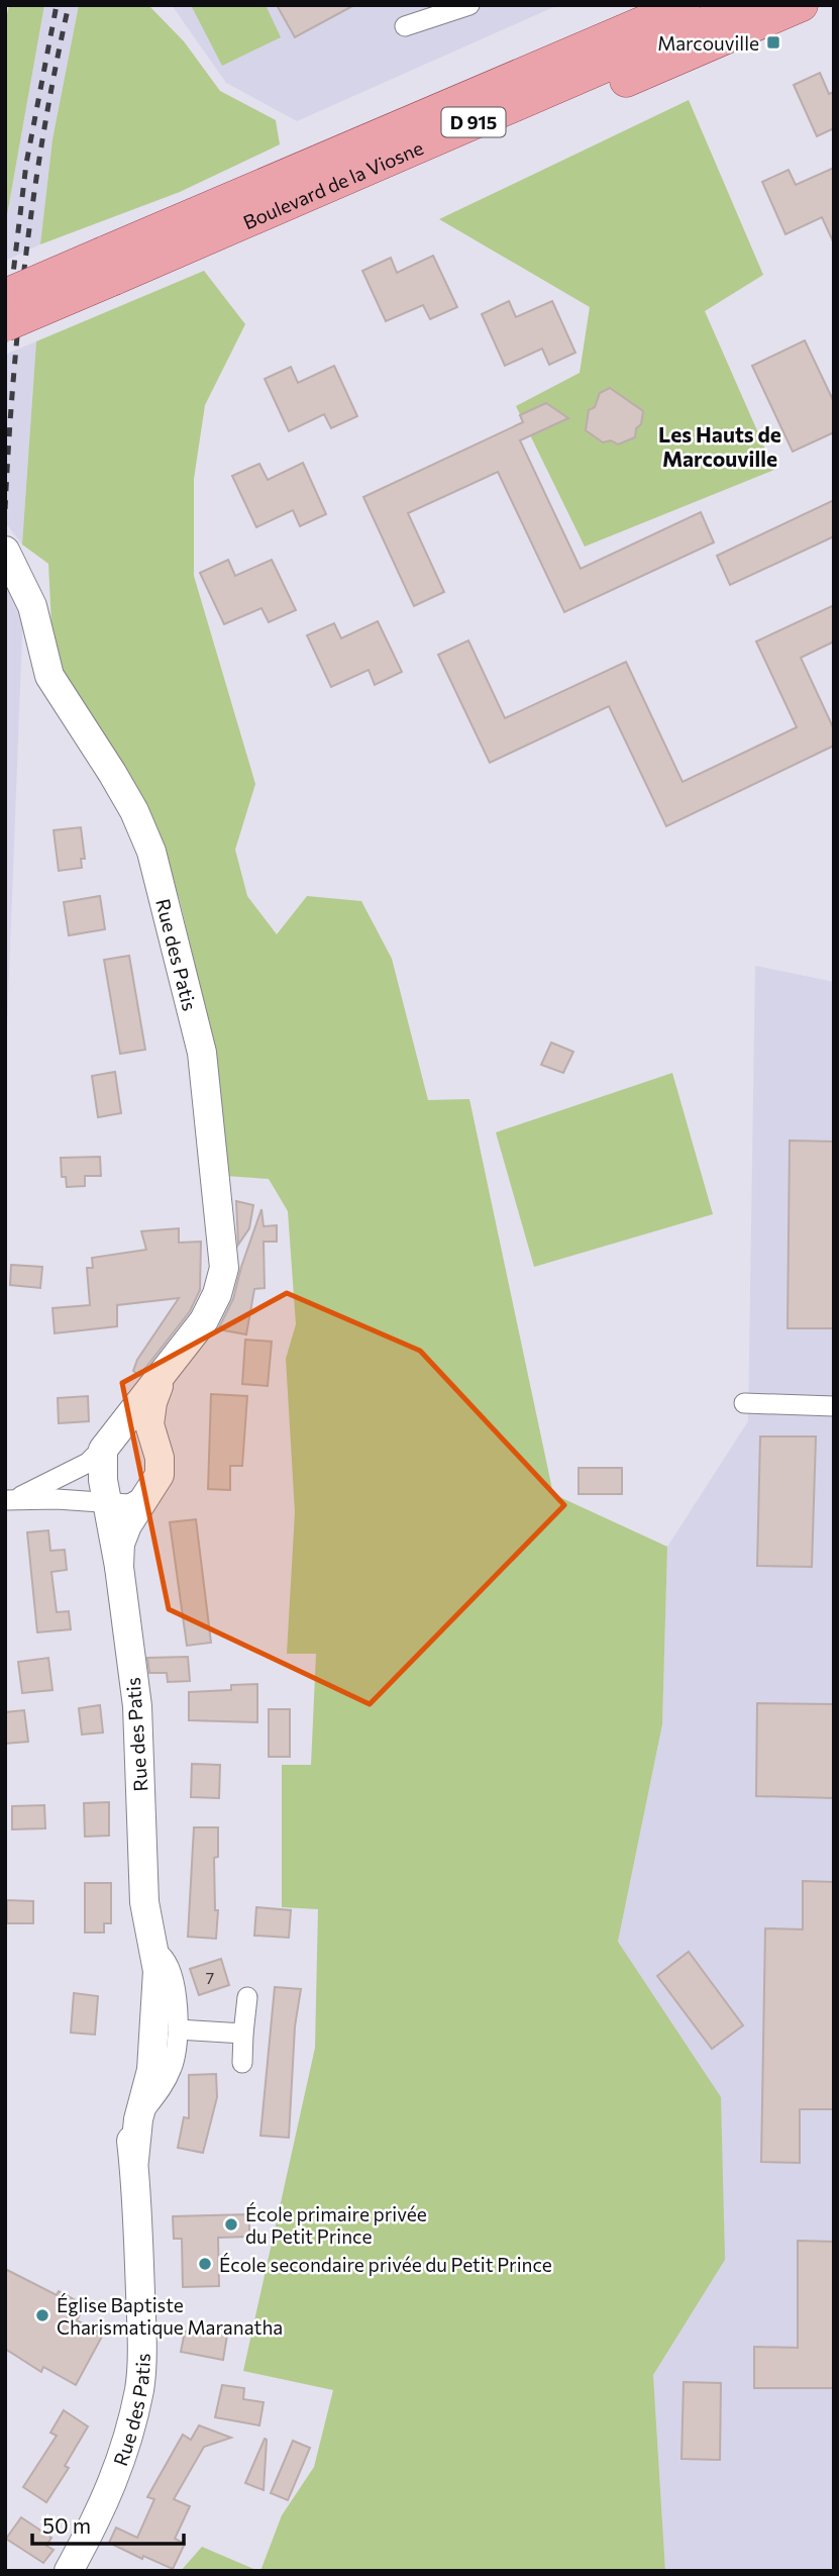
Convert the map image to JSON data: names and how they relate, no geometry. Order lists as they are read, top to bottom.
{
  "streets": {
    "main road": ["D 915", "Boulevard de la Viosne", "Rue des Patis"]
  },
  "crossings": [
    ["D 915", "Boulevard de la Viosne"]
  ],
  "districts": ["Les Hauts de Marcouville"],
  "places": {
    "transit": ["Marcouville"],
    "other": ["École primaire privée du Petit Prince", "École secondaire privée du Petit Prince", "Église Baptiste Charismatique Maranatha"]
  },
  "house_numbers": ["7"],
  "scale_bar": "50 m"
}
